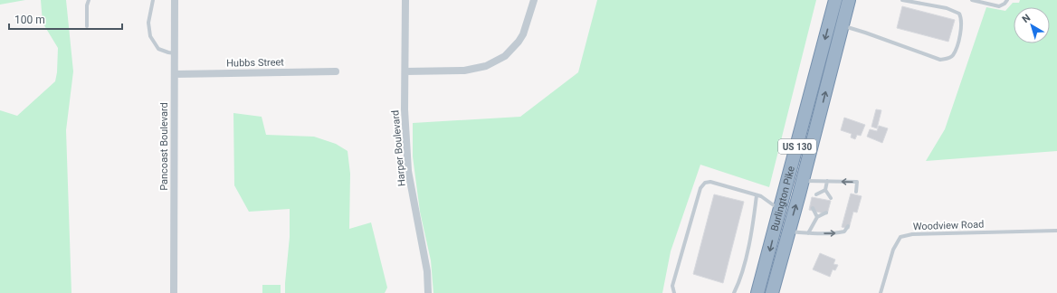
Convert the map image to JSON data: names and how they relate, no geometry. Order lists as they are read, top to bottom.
{
  "streets": {
    "highway": ["US 130", "Burlington Pike"],
    "street": ["Hubbs Street", "Pancoast Boulevard", "Harper Boulevard"],
    "lane": ["Woodview Road"]
  },
  "crossings": [
    ["Hubbs Street", "Pancoast Boulevard"]
  ],
  "scale_bar": "100 m",
  "north": "top left"
}
